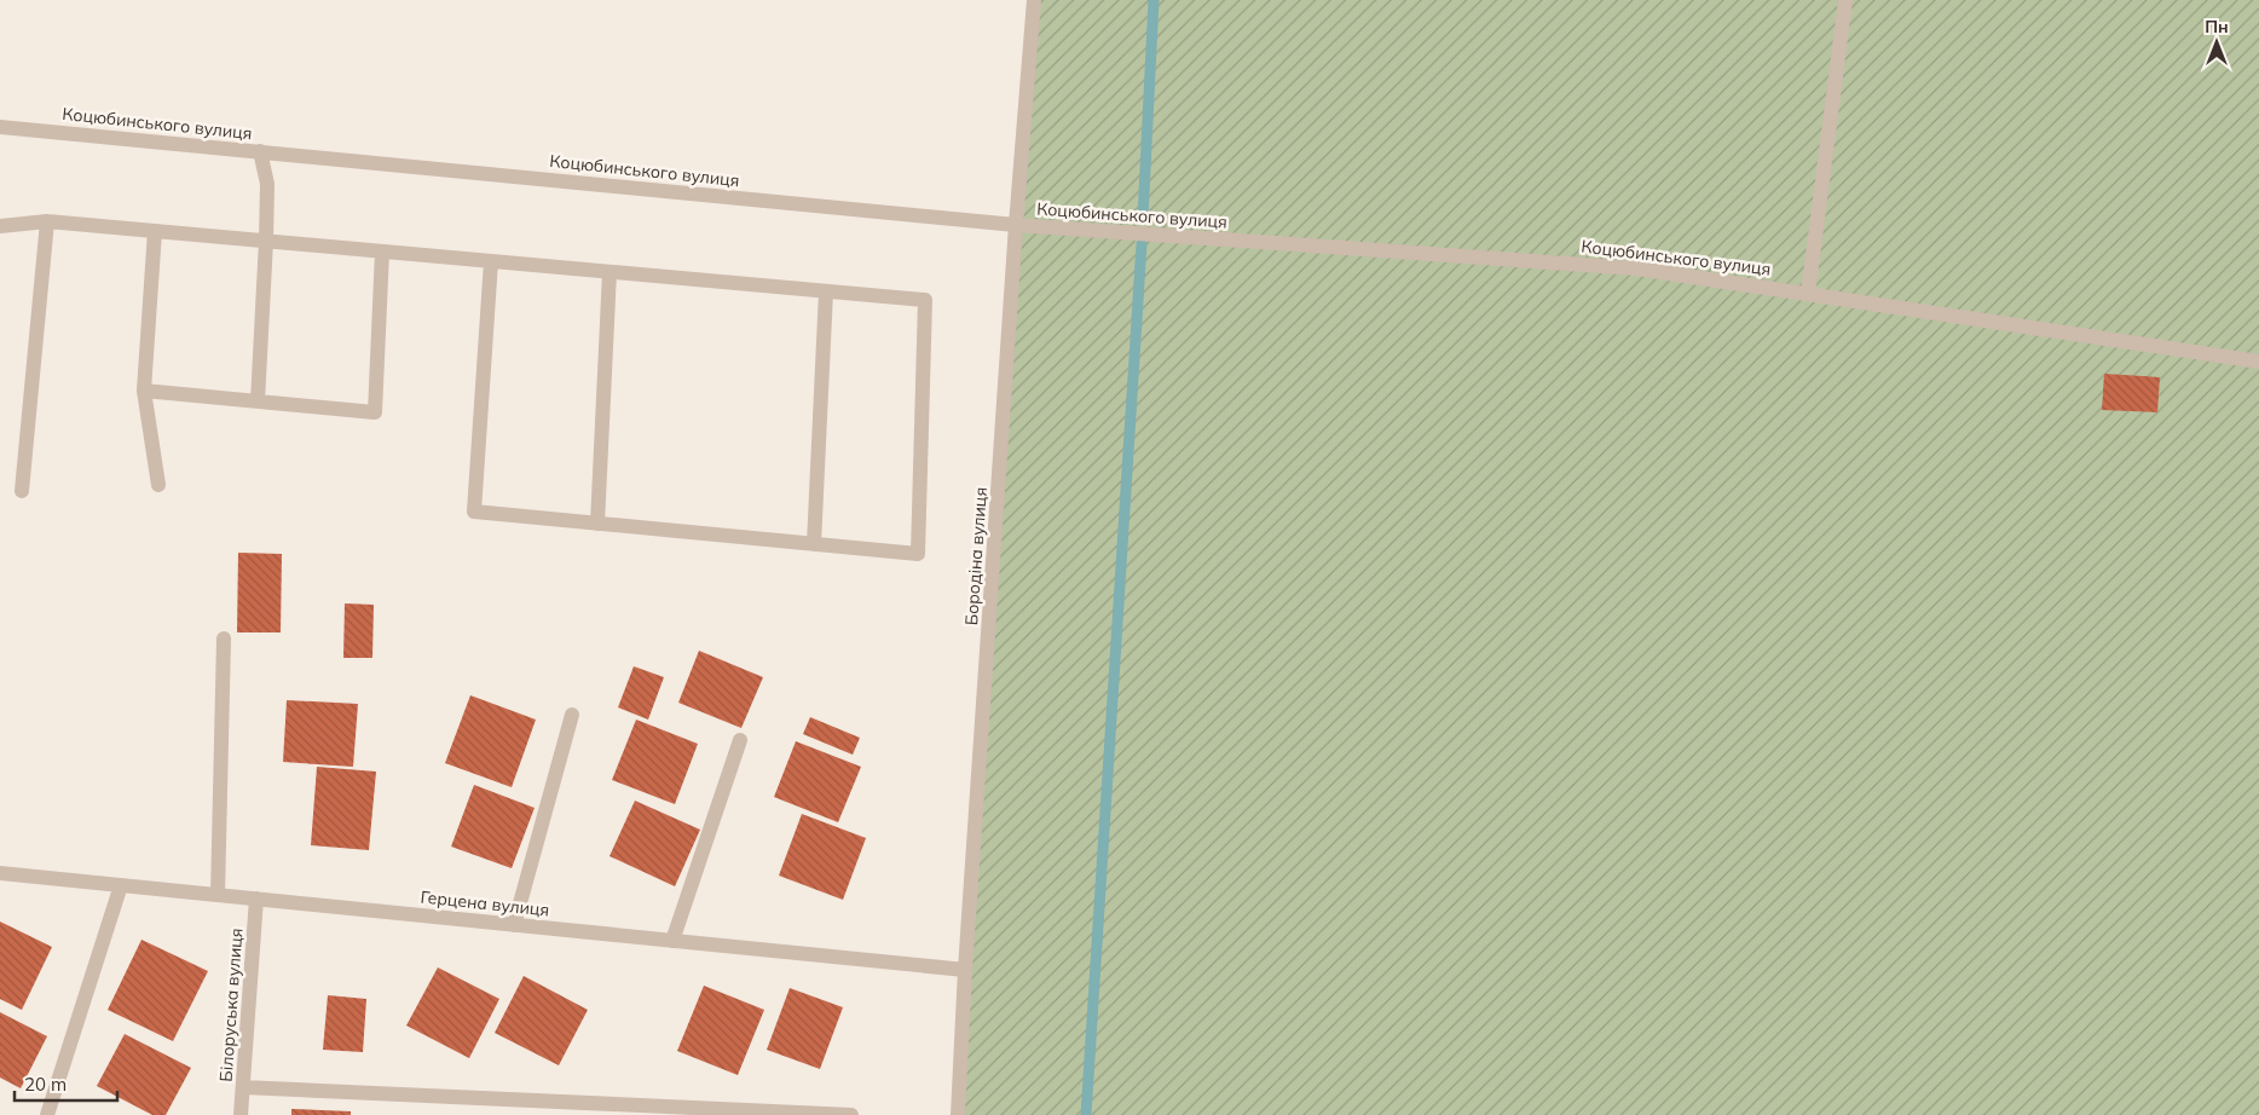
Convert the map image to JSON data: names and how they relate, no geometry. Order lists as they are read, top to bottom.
{
  "streets": {
    "street": [
      "Коцюбинського вулиця",
      "Бородіна вулиця",
      "Герцена вулиця",
      "Білоруська вулиця"
    ]
  },
  "crossings": [
    ["Коцюбинського вулиця", "Бородіна вулиця"],
    ["Бородіна вулиця", "Герцена вулиця"],
    ["Герцена вулиця", "Білоруська вулиця"]
  ],
  "scale_bar": "20 m",
  "north": "top"
}
